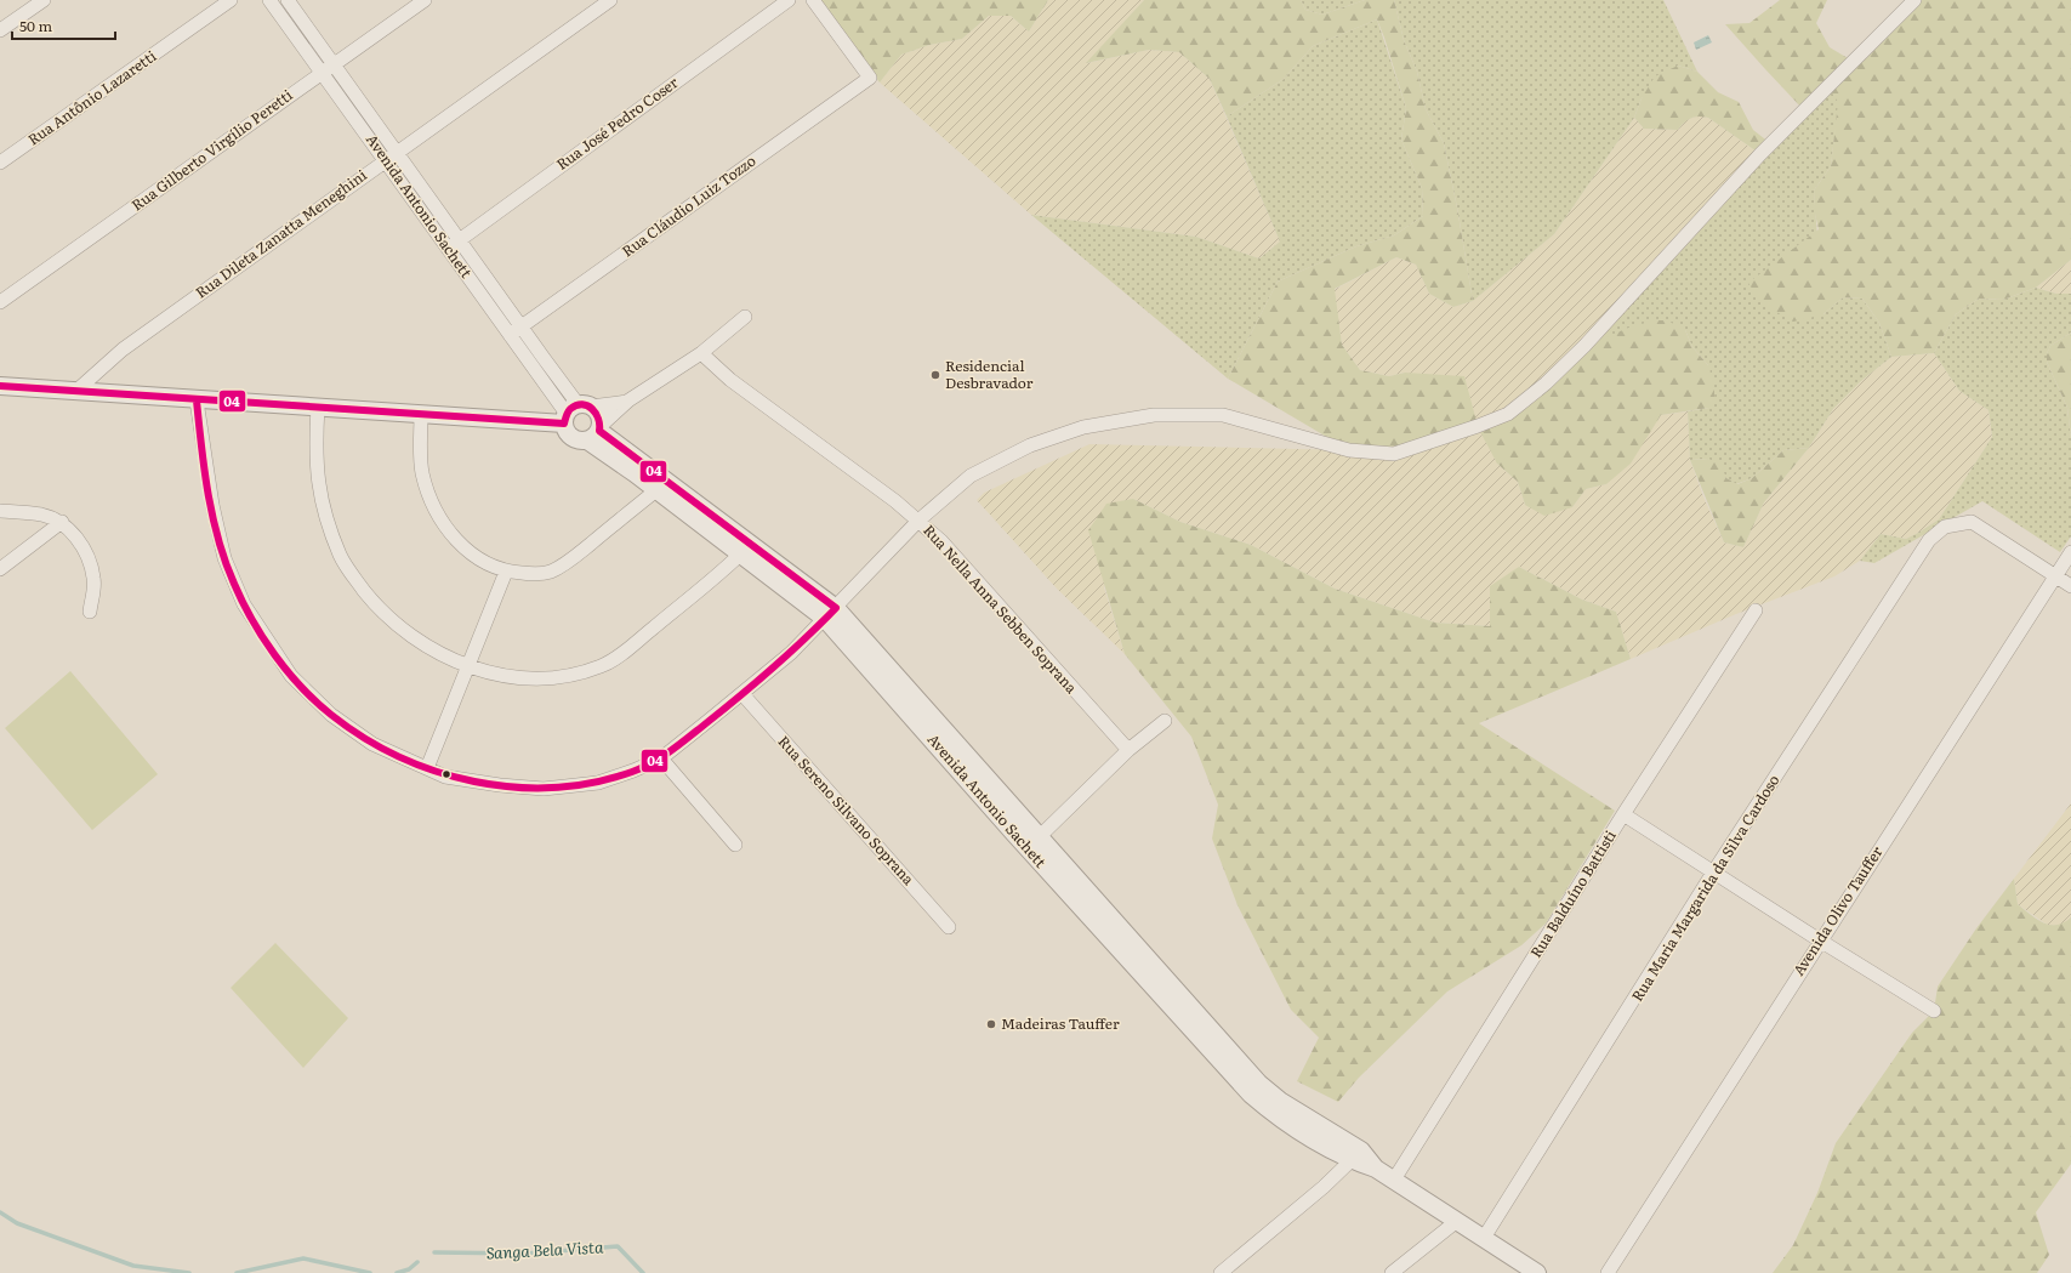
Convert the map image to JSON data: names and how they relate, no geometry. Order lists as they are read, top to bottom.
{
  "streets": {
    "street": [
      "Rua Antônio Lazaretti",
      "Rua José Pedro Coser",
      "Rua Gilberto Virgílio Peretti",
      "Avenida Antonio Sachett",
      "Rua Cláudio Luiz Tozzo",
      "Rua Dileta Zanatta Meneghini",
      "Rua Nella Anna Sebben Soprana",
      "Rua Sereno Silvano Soprana",
      "Rua Maria Margarida da Silva Cardoso",
      "Rua Balduíno Battisti",
      "Avenida Olivo Tauffer"
    ]
  },
  "crossings": [
    ["Rua José Pedro Coser", "Avenida Antonio Sachett"],
    ["Rua Gilberto Virgílio Peretti", "Avenida Antonio Sachett"],
    ["Avenida Antonio Sachett", "Rua Cláudio Luiz Tozzo"],
    ["Avenida Antonio Sachett", "Rua Dileta Zanatta Meneghini"],
    ["Avenida Antonio Sachett", "Rua Maria Margarida da Silva Cardoso"],
    ["Avenida Antonio Sachett", "Rua Balduíno Battisti"],
    ["Rua Maria Margarida da Silva Cardoso", "Avenida Olivo Tauffer"]
  ],
  "water": ["Sanga Bela Vista"],
  "places": ["Residencial Desbravador", "Madeiras Tauffer"],
  "lines": ["transit line 04"],
  "scale_bar": "50 m"
}
